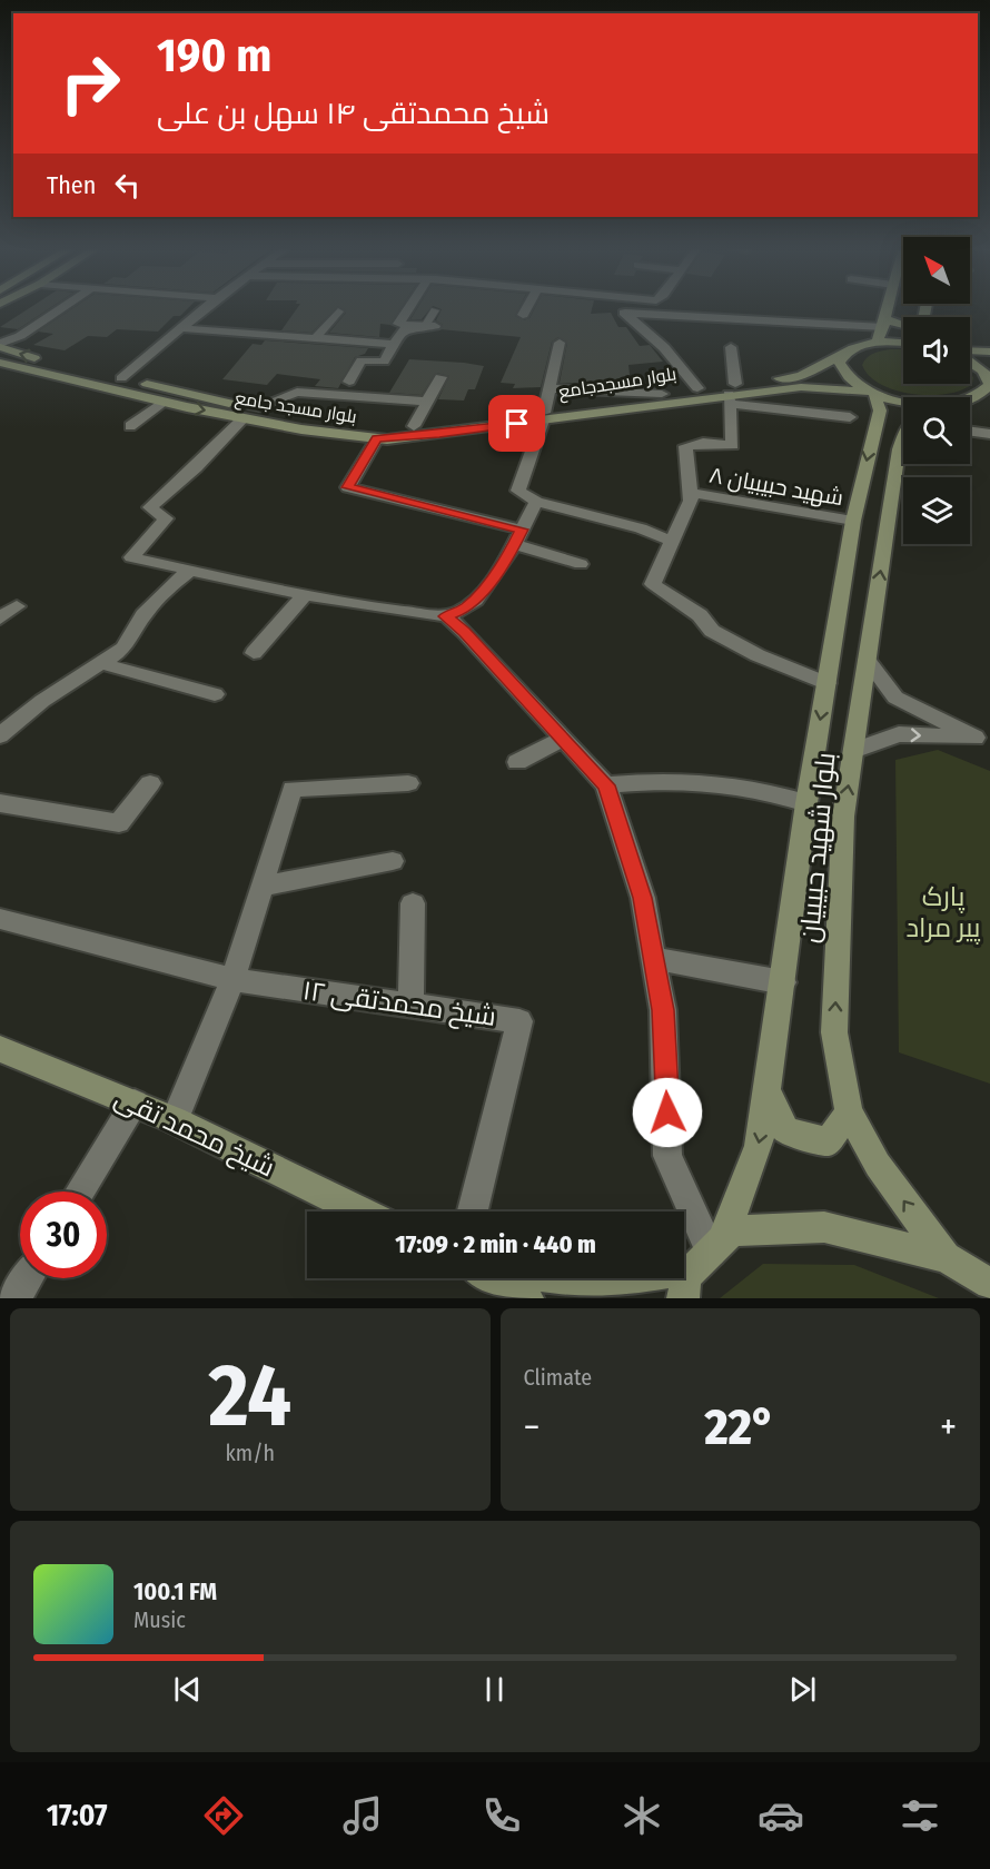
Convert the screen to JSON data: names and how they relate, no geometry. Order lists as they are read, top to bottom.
{
  "streets": {
    "main road": [
      "بلوار مسجدجامع",
      "بلوار مسجد جامع",
      "بلوار شهید حبیبیان",
      "شیخ محمد تقی"
    ],
    "street": ["شهید حبیبیان ۸", "شیخ محمدتقی ۱۲"]
  },
  "crossings": [
    ["بلوار مسجدجامع", "بلوار مسجد جامع"],
    ["بلوار مسجد جامع", "بلوار شهید حبیبیان"],
    ["شهید حبیبیان ۸", "بلوار شهید حبیبیان"]
  ],
  "parks": ["پارک پیر مراد"],
  "north": "top left",
  "page": {
    "turn": ["190 m", "شیخ محمدتقی ۱۴ سهل بن علی"],
    "then": "Then",
    "limit": "30",
    "trip": "17:09 · 2 min · 440 m",
    "tile": [
      ["24", "km/h"],
      "Climate"
    ],
    "heat": ["−", "22°", "+"],
    "song": ["100.1 FM", "Music"],
    "tabs": "17:07"
  }
}
